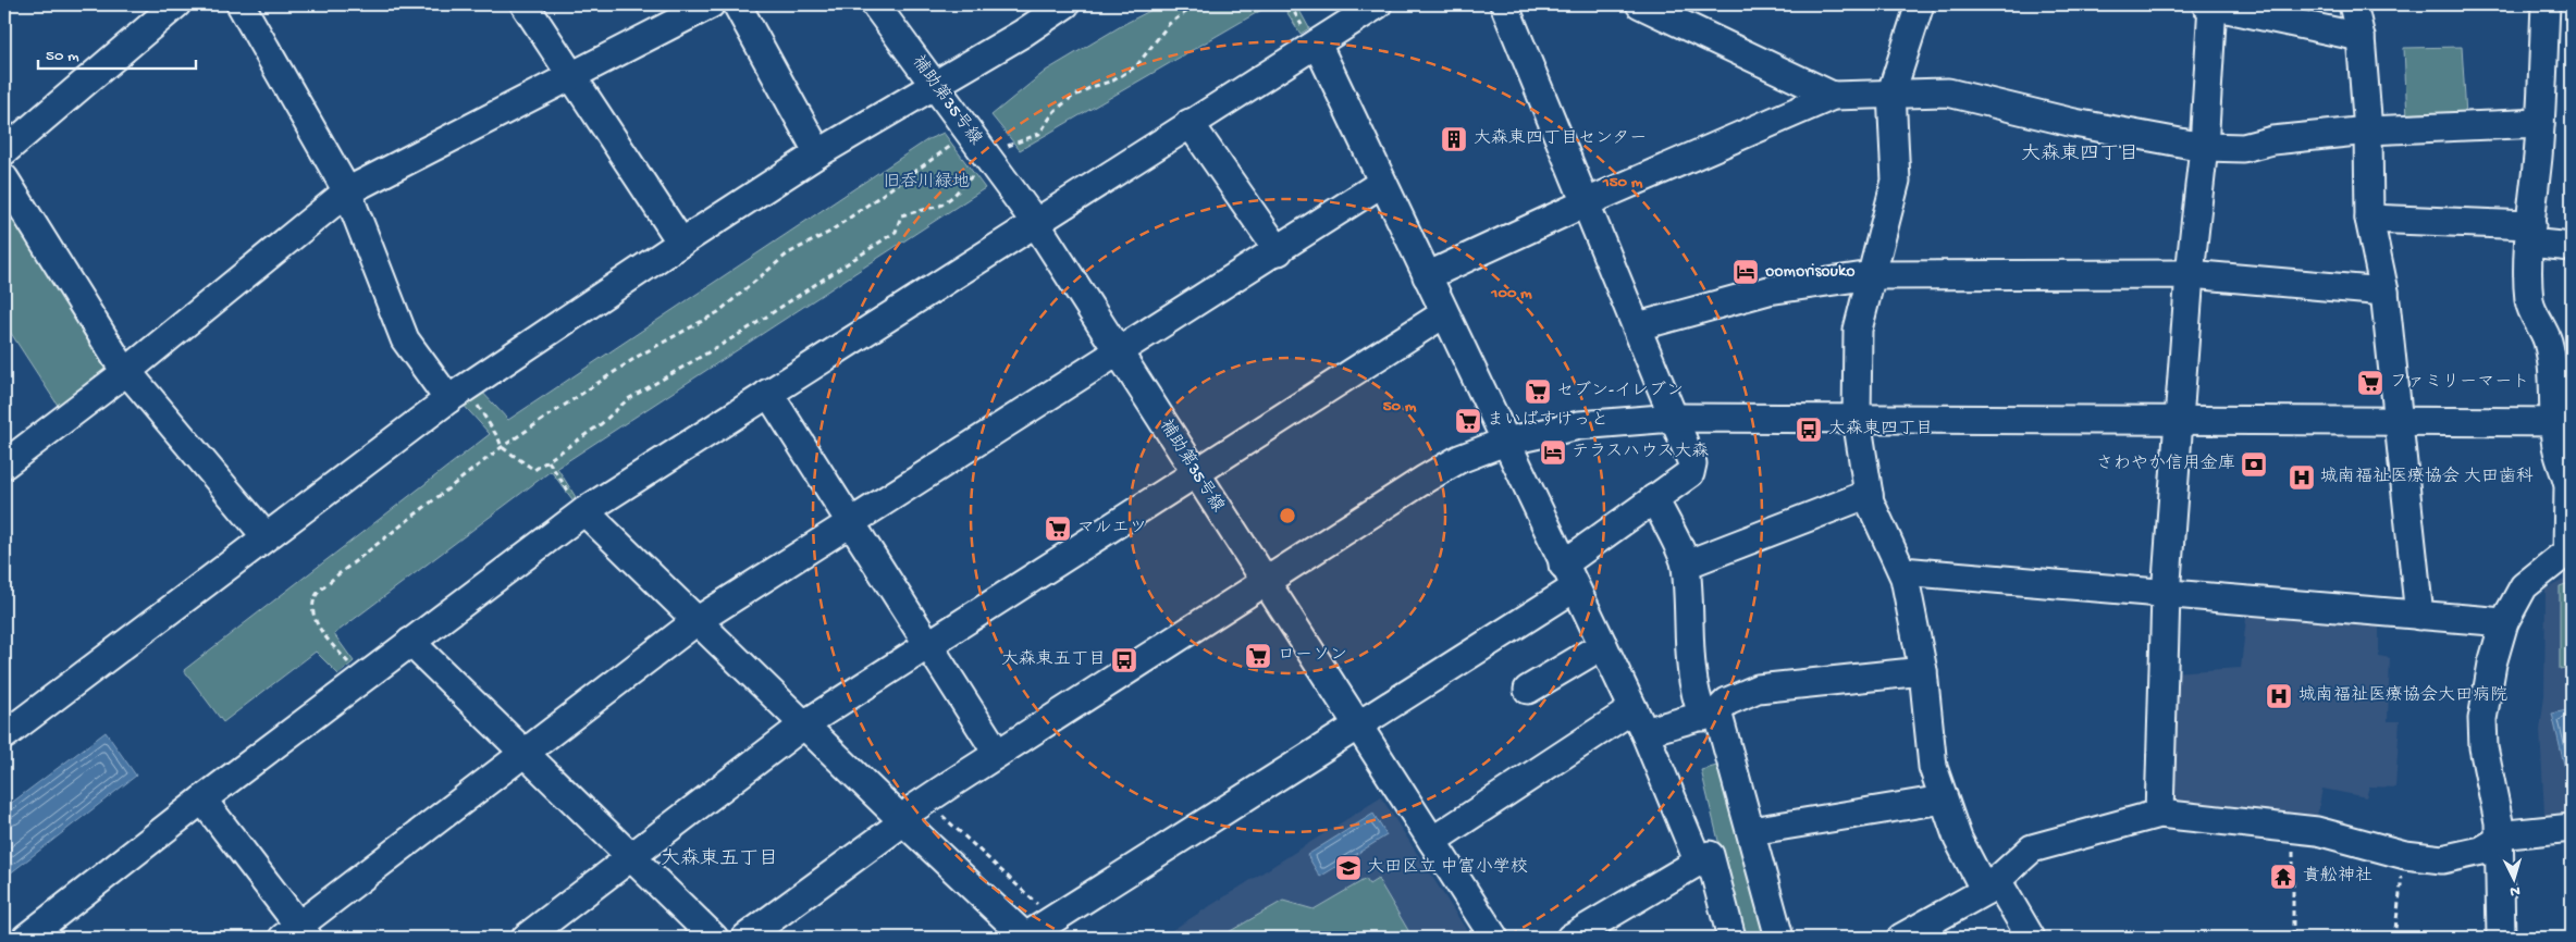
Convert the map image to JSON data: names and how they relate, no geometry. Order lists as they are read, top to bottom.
{
  "streets": {
    "street": ["補助第35号線"]
  },
  "districts": ["大森東四丁目", "大森東五丁目"],
  "parks": ["旧呑川緑地"],
  "places": {
    "building": ["大森東四丁目センター"],
    "hotel": ["oomorisouko", "テラスハウス大森"],
    "supermarket": [
      "ファミリーマート",
      "セブン-イレブン",
      "まいばすけっと",
      "マルエツ",
      "ローソン"
    ],
    "bus stop": ["大森東四丁目", "大森東五丁目"],
    "bank": ["さわやか信用金庫"],
    "hospital": ["城南福祉医療協会 大田歯科", "城南福祉医療協会大田病院"],
    "school or university": ["大田区立 中富小学校"],
    "temple": ["貴舩神社"]
  },
  "scale_bar": "50 m",
  "north": "bottom",
  "rings": ["150 m", "100 m", "50 m"]
}
